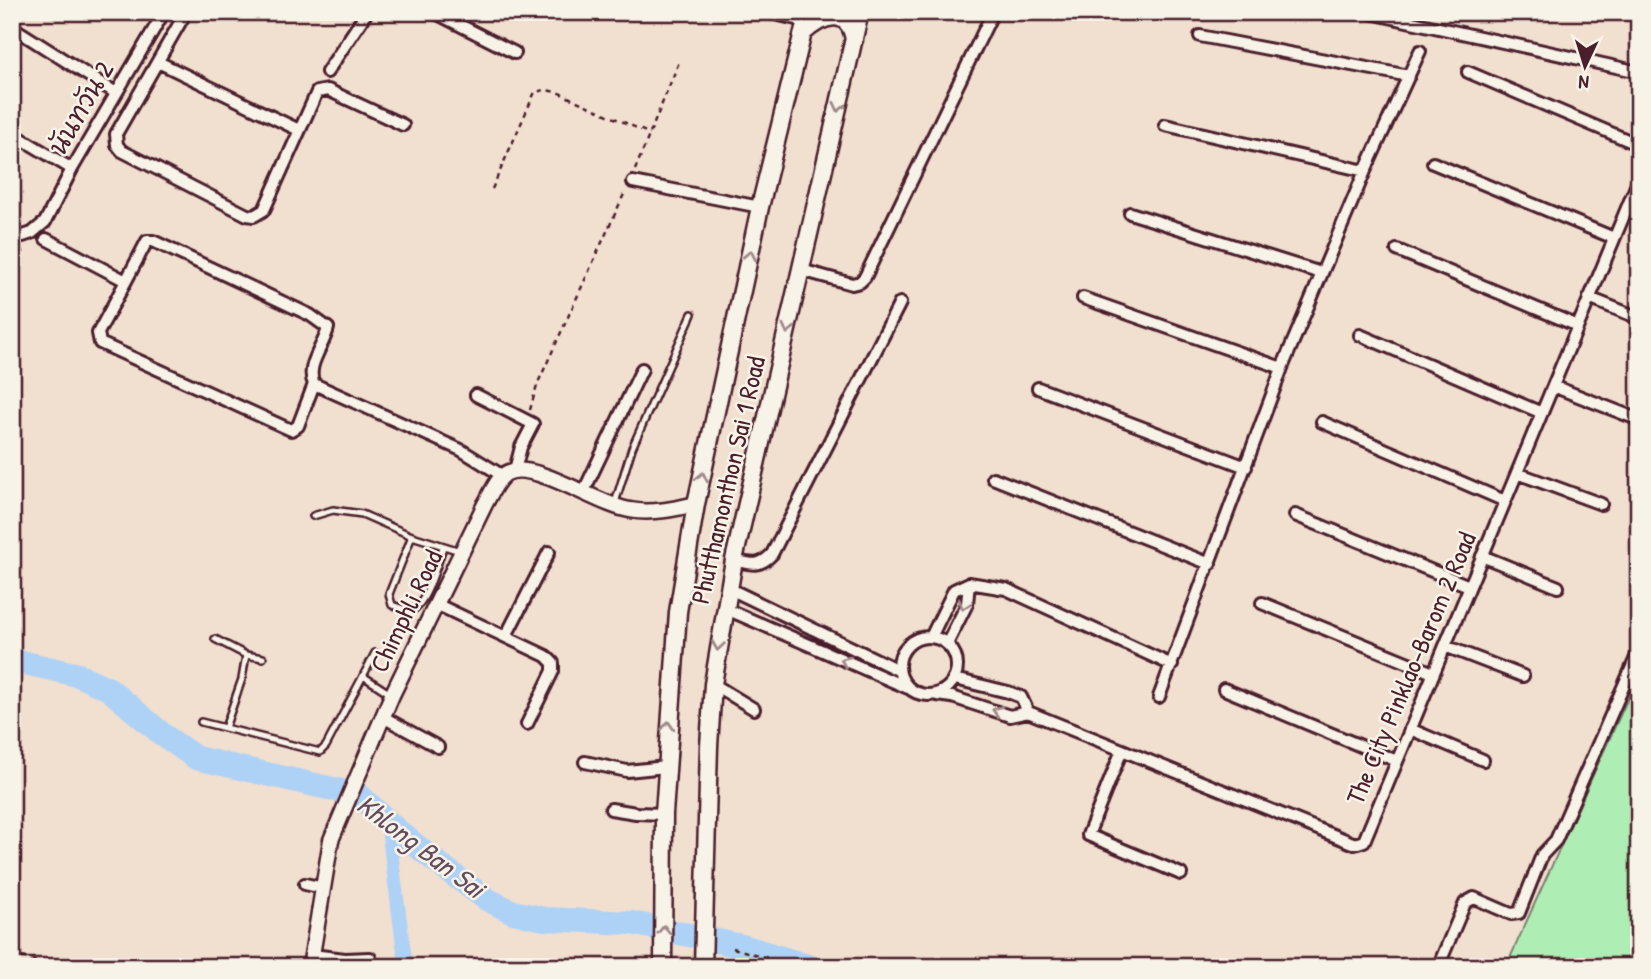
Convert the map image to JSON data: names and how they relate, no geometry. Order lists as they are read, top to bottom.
{
  "streets": {
    "main road": ["Phutthamonthon Sai 1 Road"],
    "street": ["นันทวัน 2", "Chimphli Road", "The City Pinklao-Barom 2 Road"]
  },
  "water": ["Khlong Ban Sai"],
  "north": "bottom"
}
